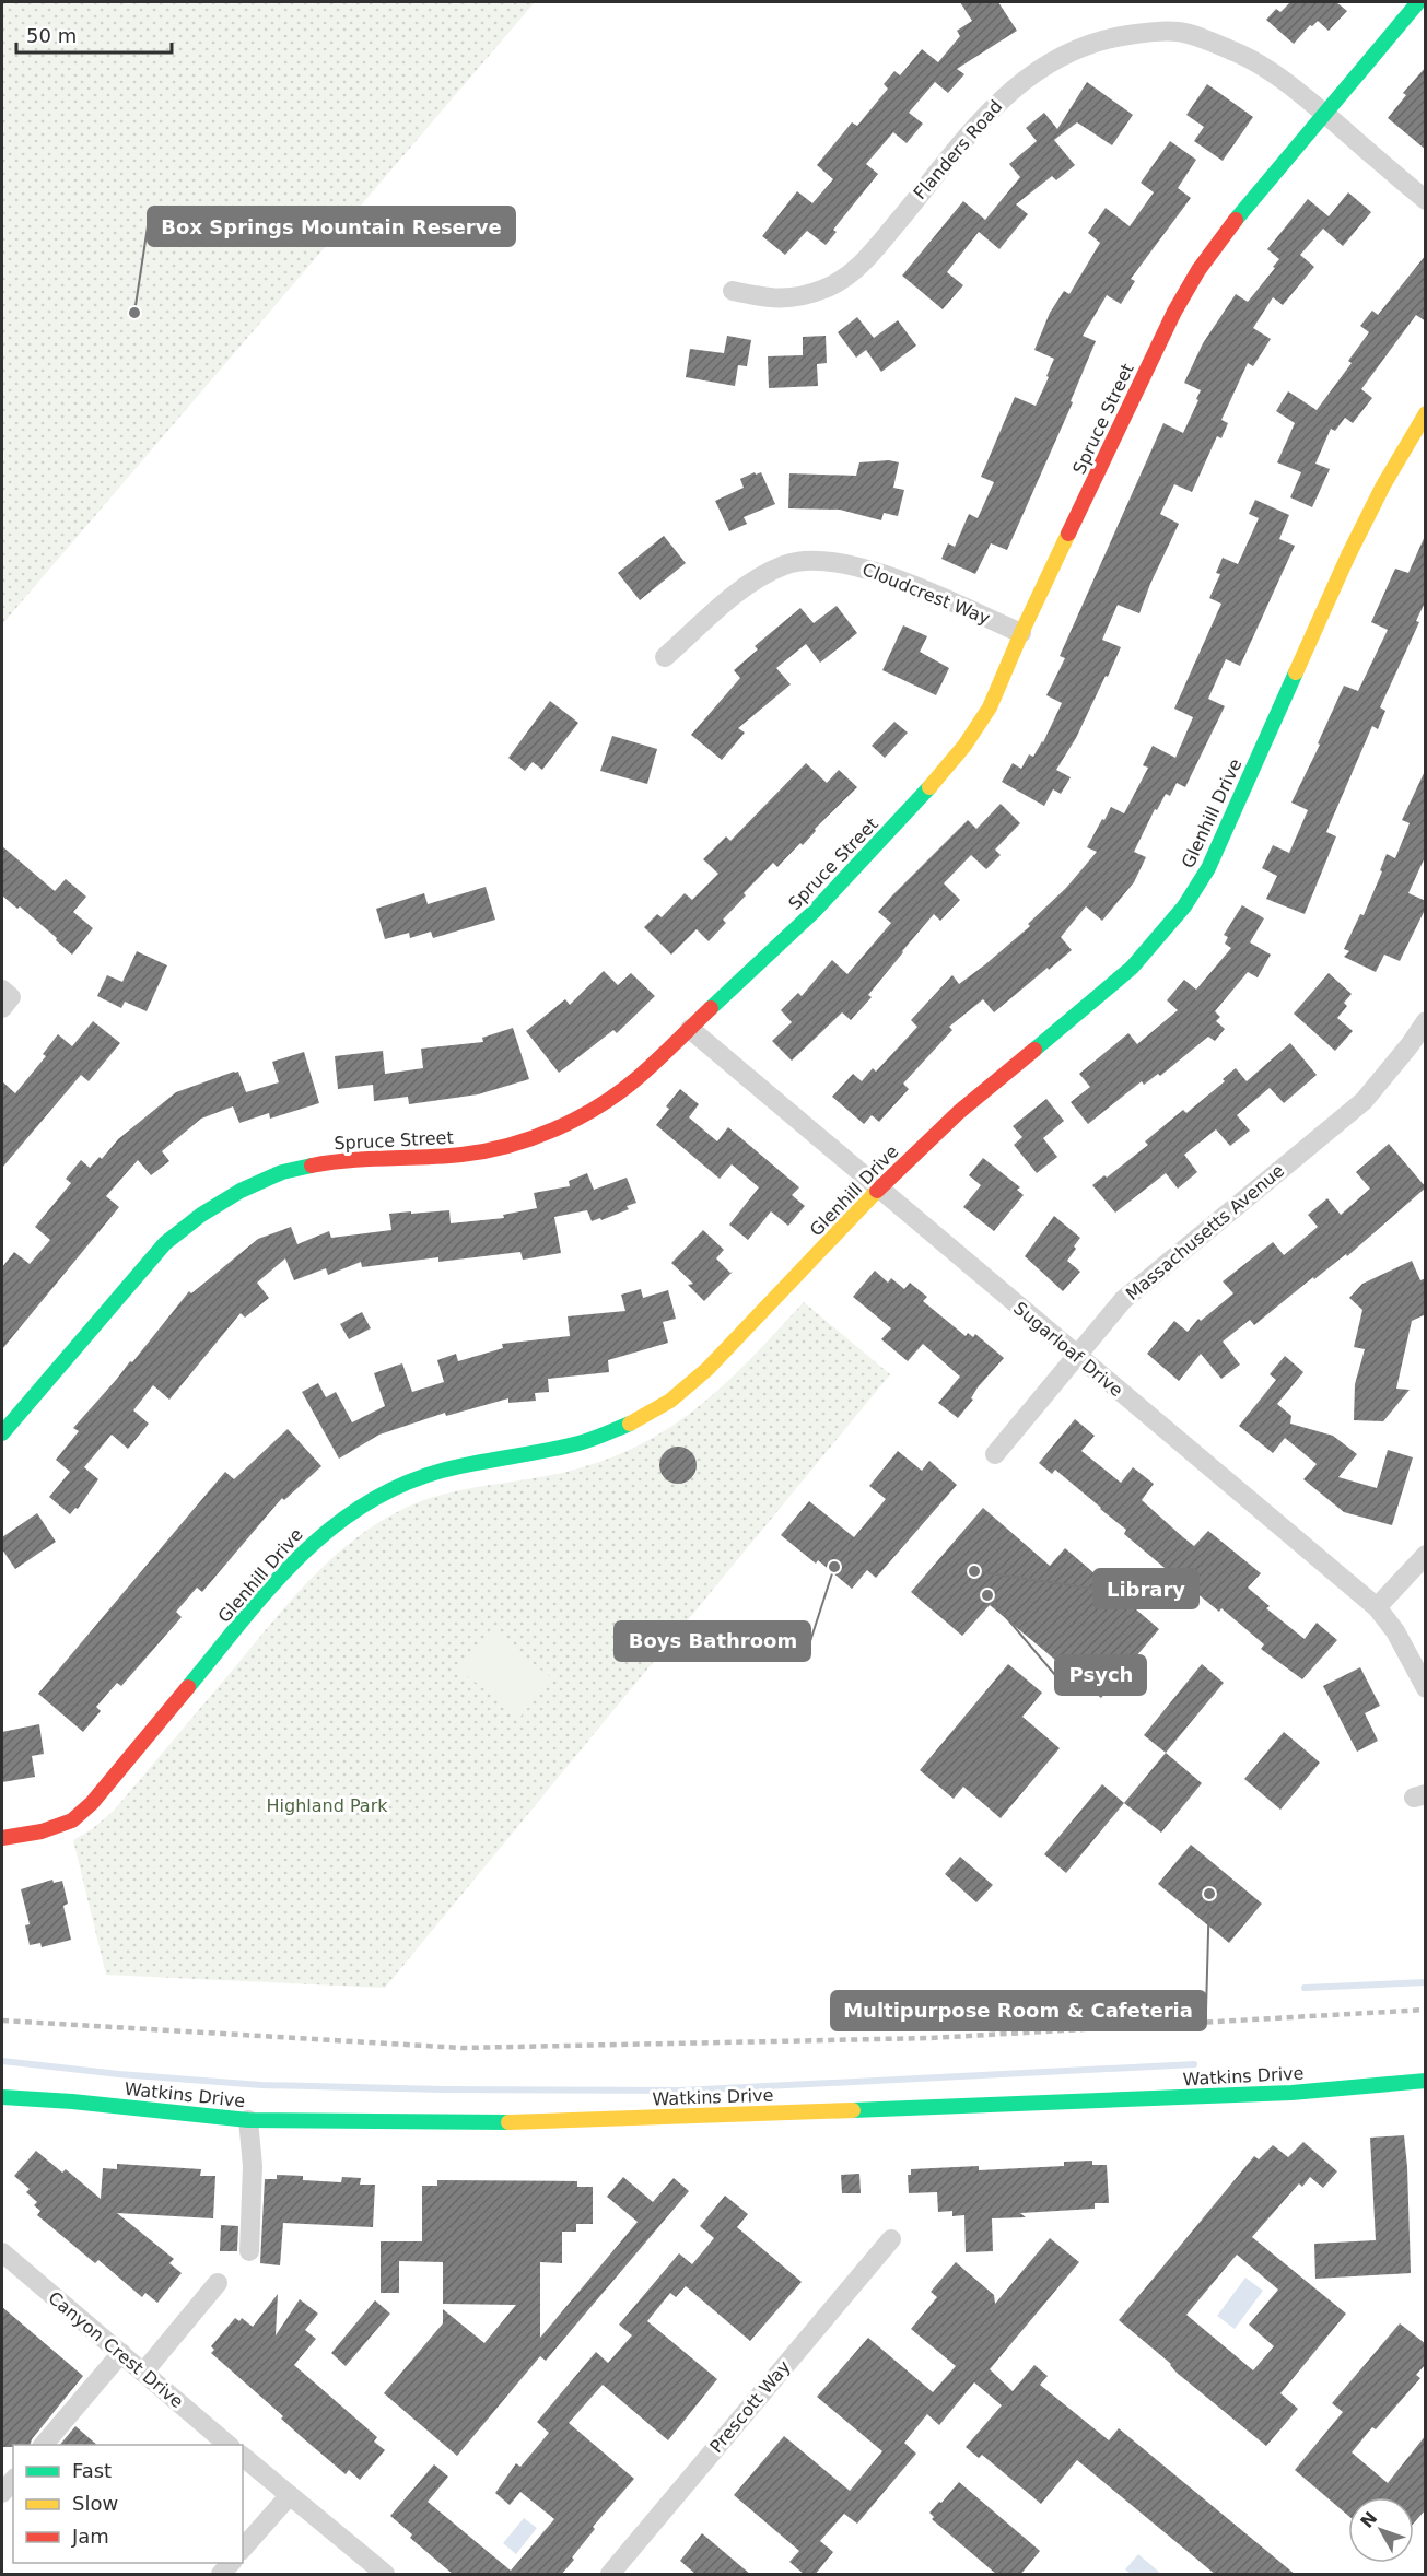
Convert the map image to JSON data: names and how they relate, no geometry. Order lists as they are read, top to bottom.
{
  "streets": {
    "street": [
      "Flanders Road",
      "Spruce Street",
      "Cloudcrest Way",
      "Glenhill Drive",
      "Massachusetts Avenue",
      "Sugarloaf Drive",
      "Watkins Drive",
      "Canyon Crest Drive",
      "Prescott Way"
    ]
  },
  "crossings": [
    ["Flanders Road", "Spruce Street"],
    ["Spruce Street", "Cloudcrest Way"],
    ["Spruce Street", "Sugarloaf Drive"],
    ["Glenhill Drive", "Sugarloaf Drive"],
    ["Massachusetts Avenue", "Sugarloaf Drive"]
  ],
  "parks": ["Highland Park"],
  "places": [
    "Box Springs Mountain Reserve",
    "Boys Bathroom",
    "Library",
    "Psych",
    "Multipurpose Room & Cafeteria"
  ],
  "legend": ["Fast", "Slow", "Jam"],
  "scale_bar": "50 m",
  "north": "top left"
}
